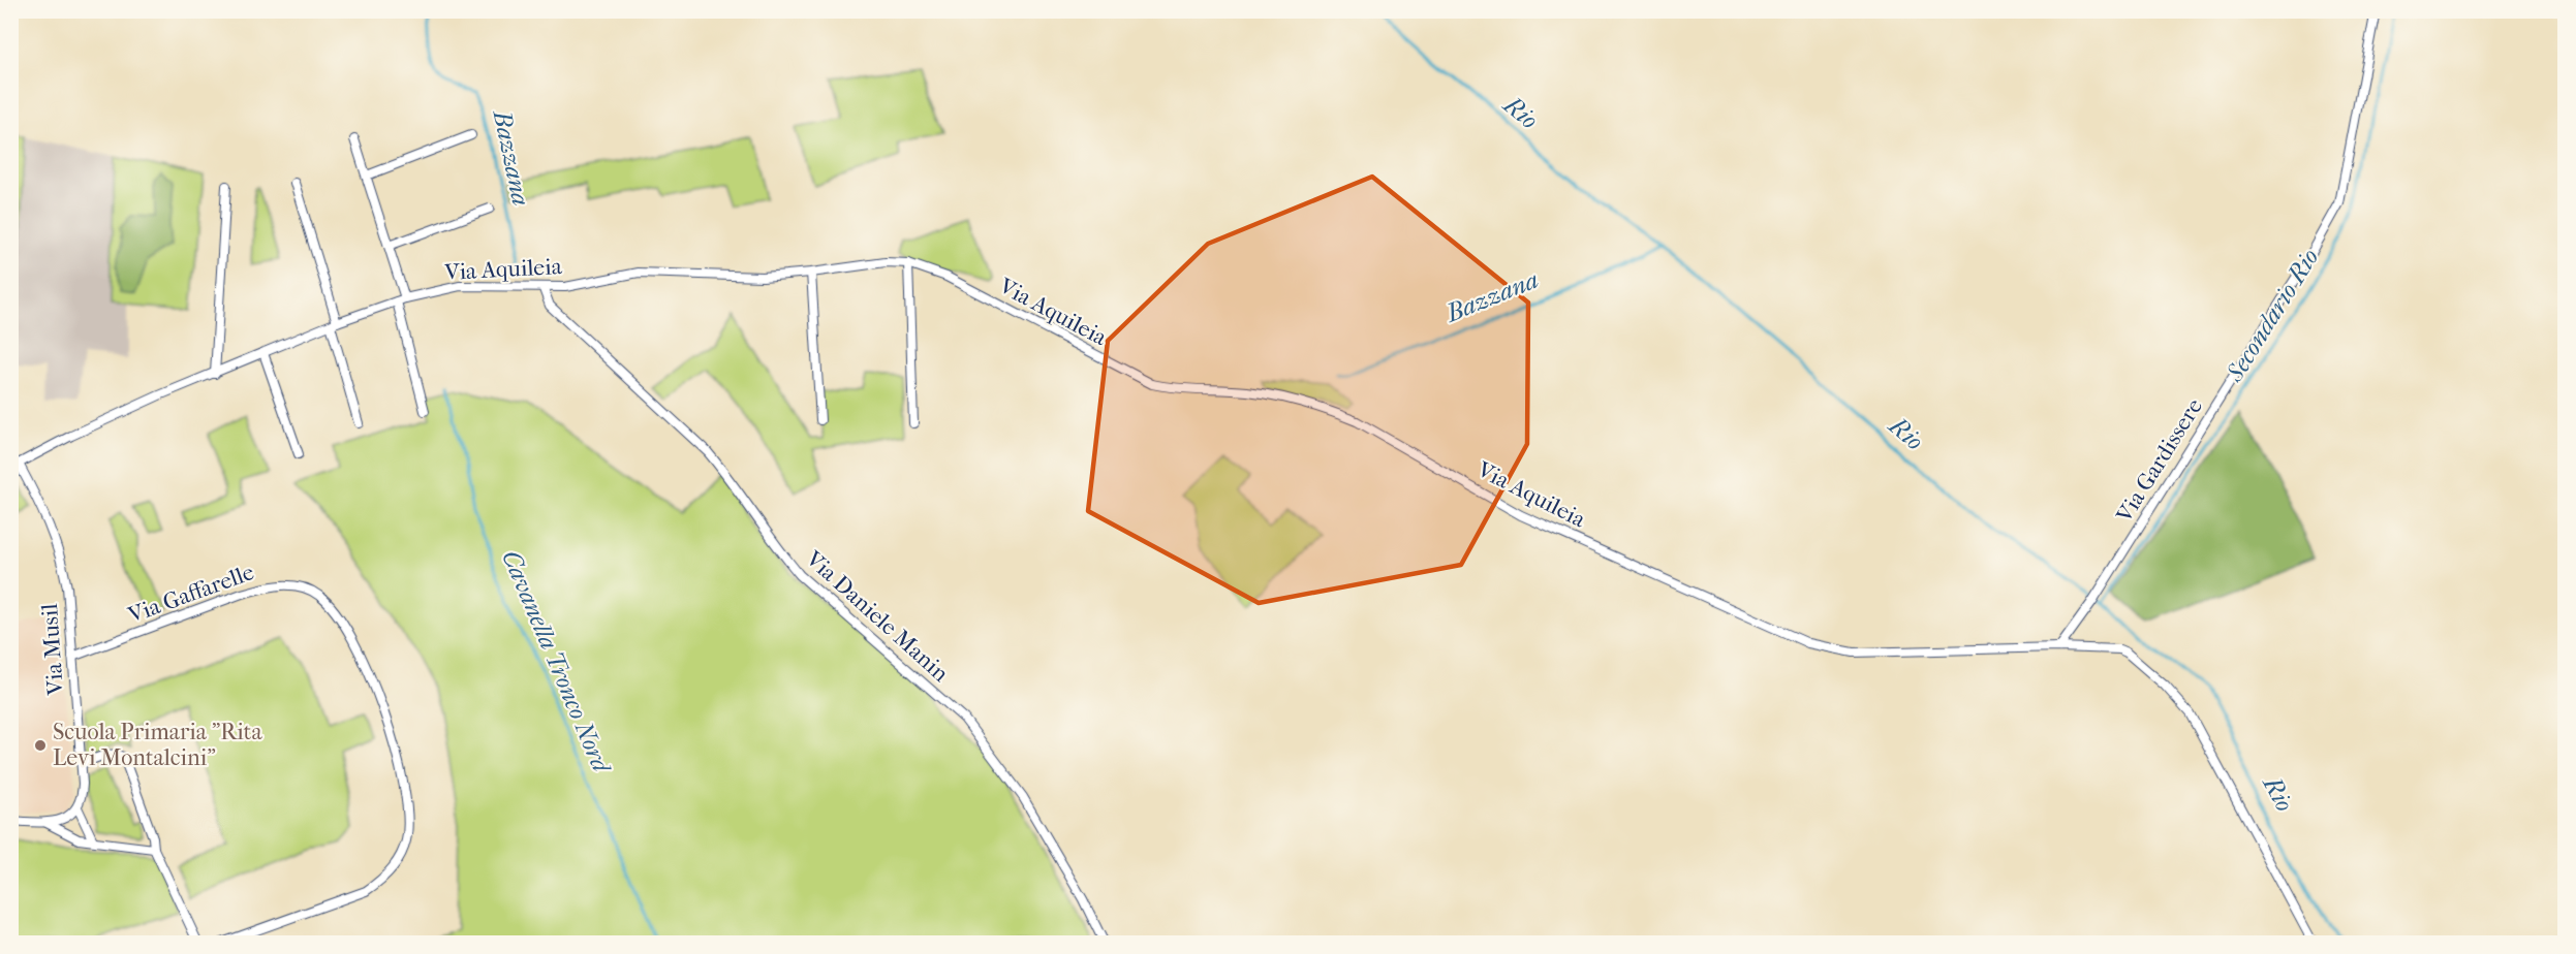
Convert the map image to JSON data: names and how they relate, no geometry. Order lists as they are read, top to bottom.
{
  "streets": {
    "street": [
      "Via Aquileia",
      "Via Gardissere",
      "Via Gaffarelle",
      "Via Daniele Manin",
      "Via Musil"
    ]
  },
  "crossings": [
    ["Via Aquileia", "Via Gardissere"],
    ["Via Aquileia", "Via Daniele Manin"],
    ["Via Aquileia", "Via Musil"],
    ["Via Gaffarelle", "Via Musil"]
  ],
  "water": [
    "Rio",
    "Bazzana",
    "Secondario Rio",
    "Cavanella Tronco Nord"
  ],
  "places": ["Scuola Primaria \"Rita Levi Montalcini\""]
}
